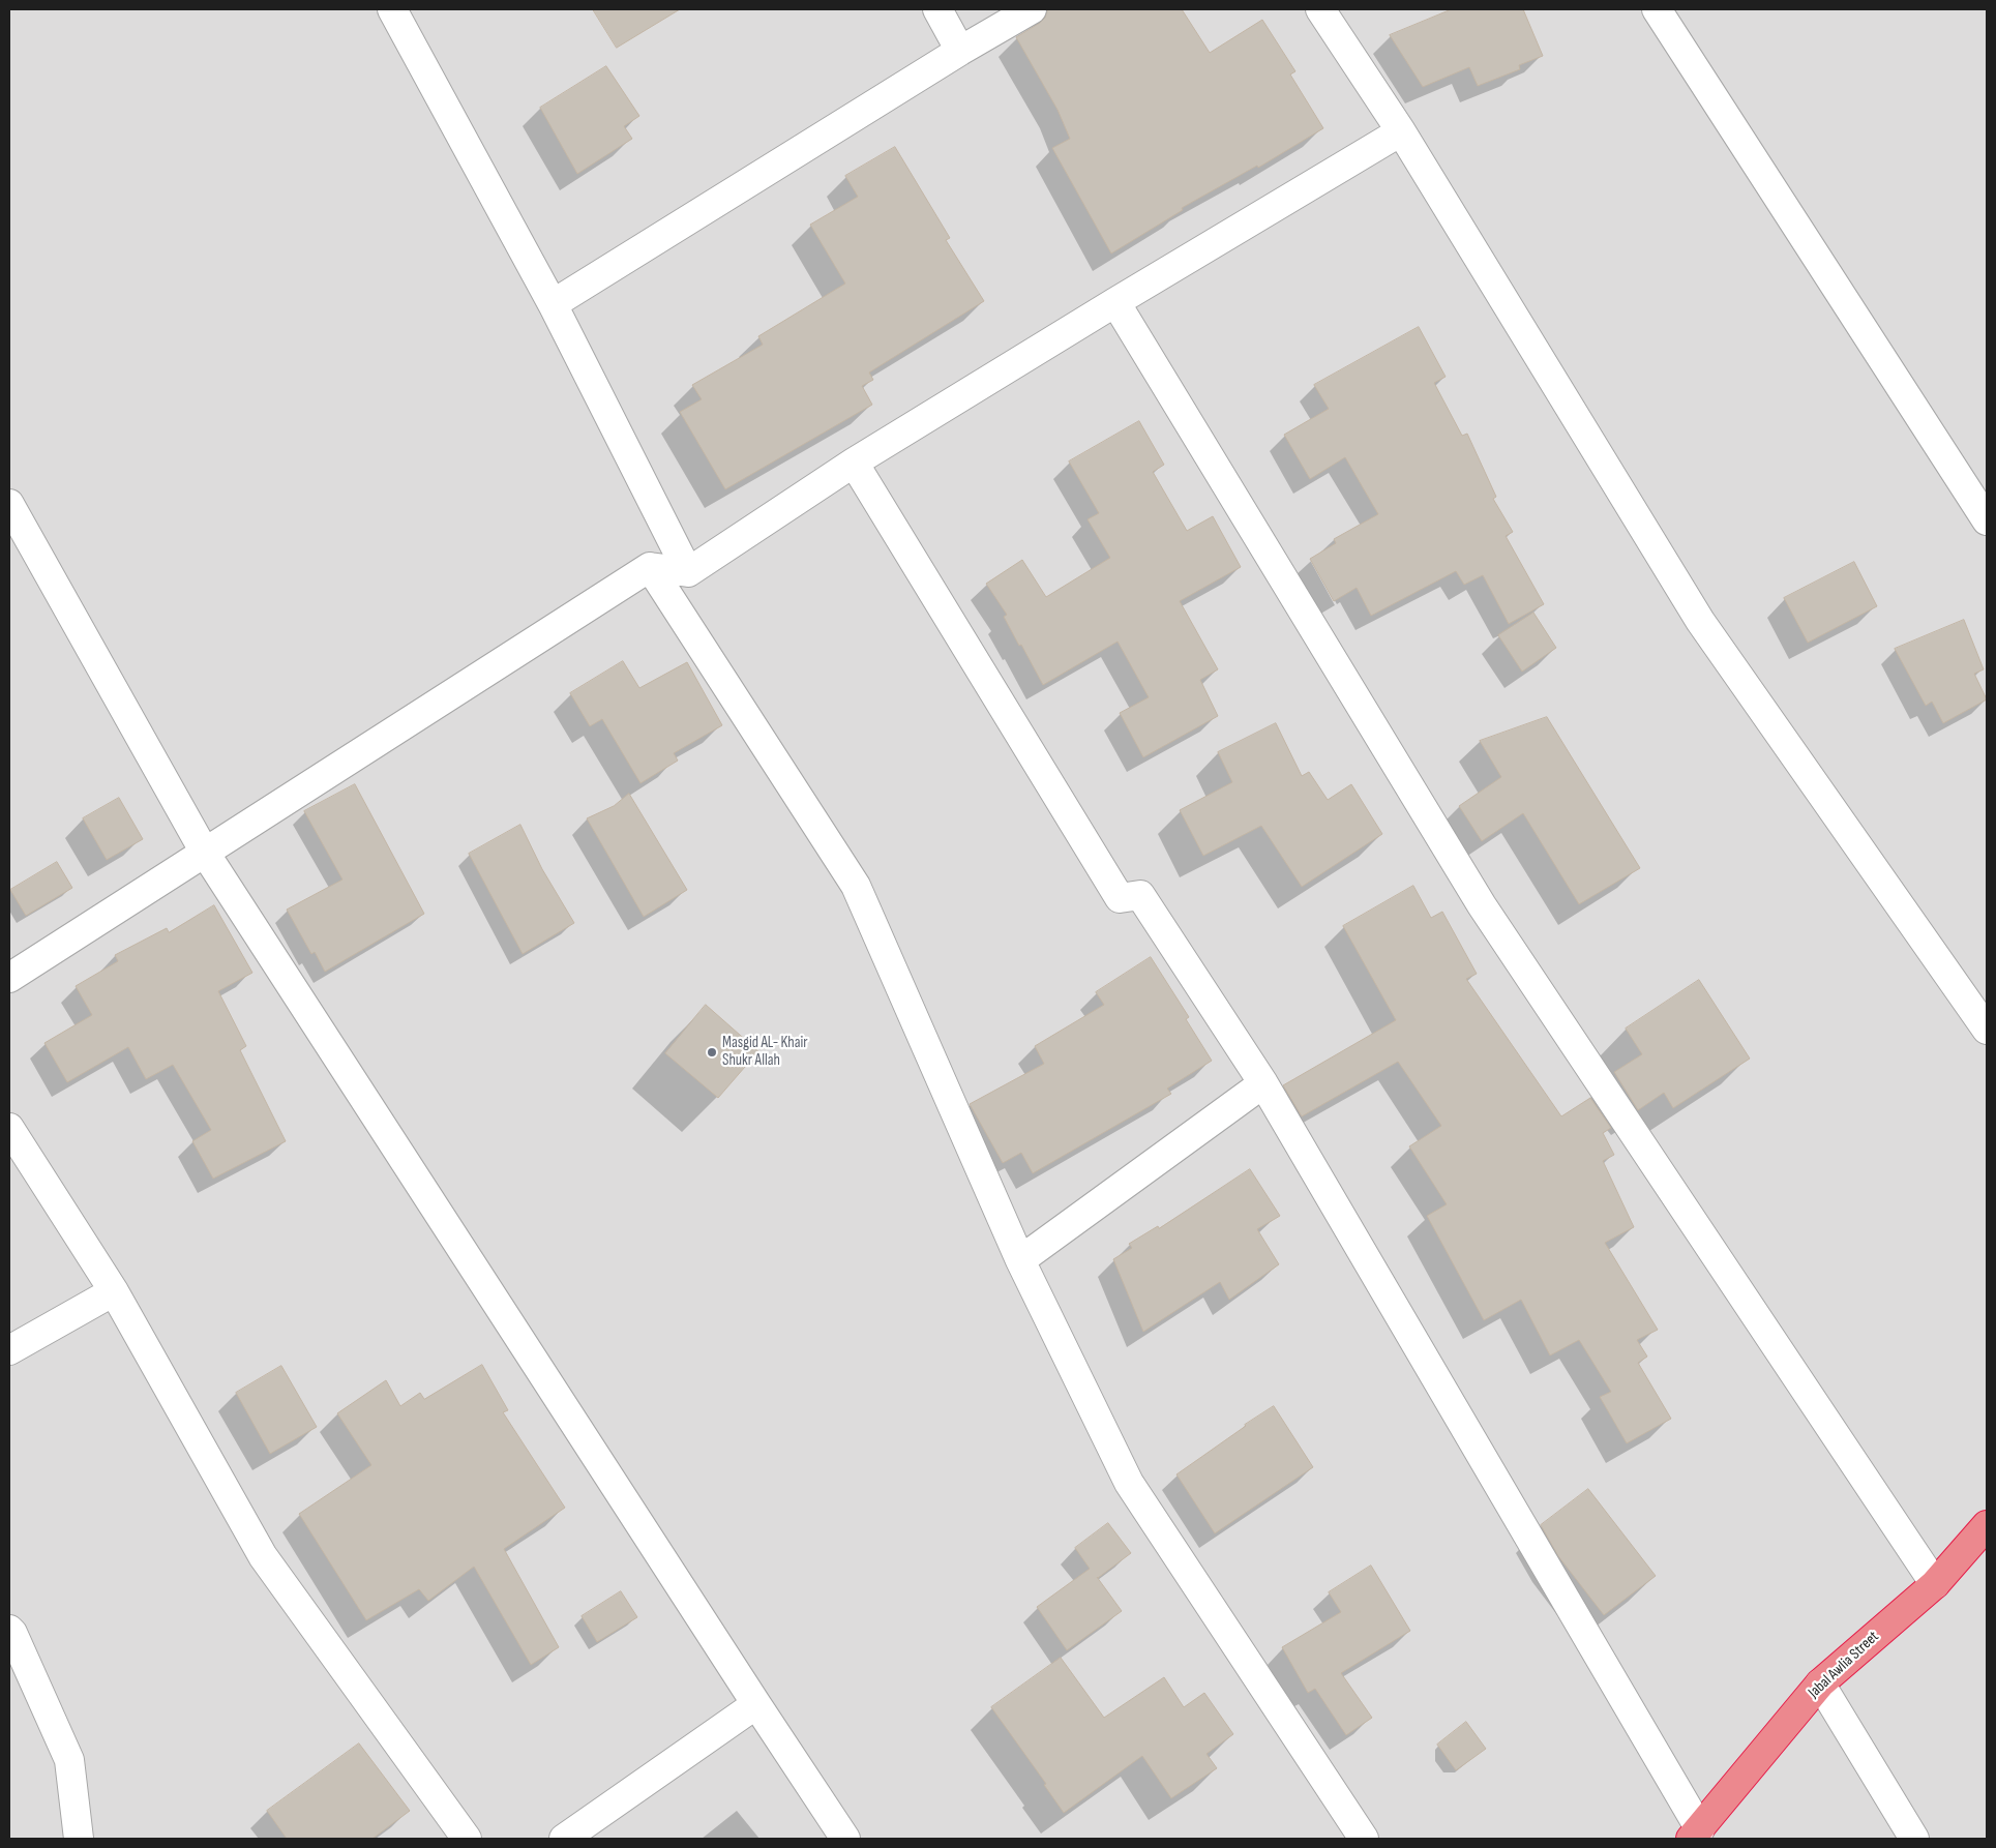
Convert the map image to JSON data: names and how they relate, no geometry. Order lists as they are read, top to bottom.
{
  "streets": {
    "highway": ["Jabal Awlia Street"]
  },
  "places": ["Masgid AL- Khair Shukr Allah"]
}
